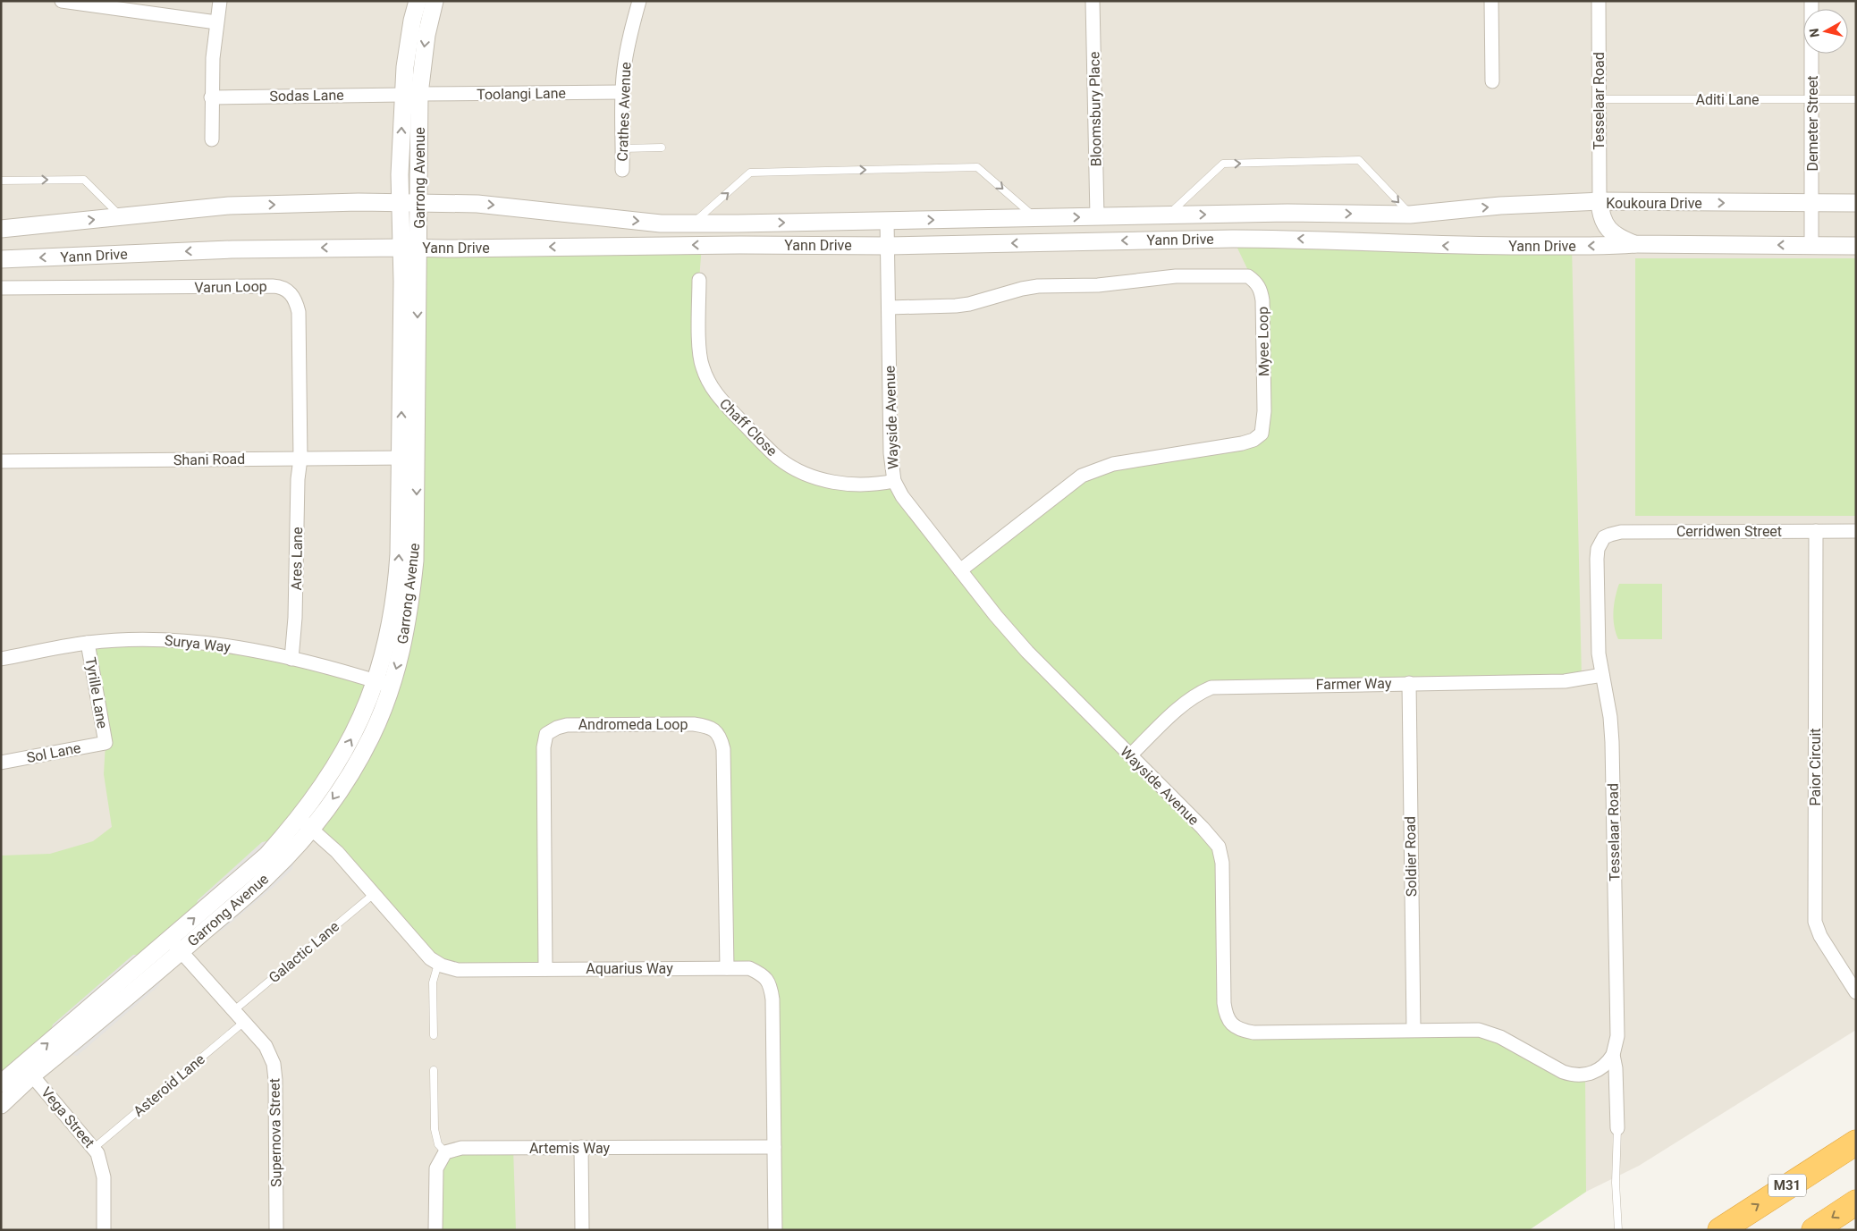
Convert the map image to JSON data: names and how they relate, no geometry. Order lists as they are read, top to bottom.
{
  "streets": {
    "highway": ["M31"],
    "street": [
      "Toolangi Lane",
      "Sodas Lane",
      "Tesselaar Road",
      "Bloomsbury Place",
      "Crathes Avenue",
      "Demeter Street",
      "Garrong Avenue",
      "Koukoura Drive",
      "Yann Drive",
      "Varun Loop",
      "Myee Loop",
      "Wayside Avenue",
      "Chaff Close",
      "Shani Road",
      "Cerridwen Street",
      "Ares Lane",
      "Surya Way",
      "Farmer Way",
      "Tyrille Lane",
      "Andromeda Loop",
      "Sol Lane",
      "Paior Circuit",
      "Soldier Road",
      "Aquarius Way",
      "Vega Street",
      "Supernova Street",
      "Artemis Way"
    ],
    "lane": ["Aditi Lane", "Galactic Lane", "Asteroid Lane"]
  },
  "crossings": [
    ["Toolangi Lane", "Sodas Lane"],
    ["Toolangi Lane", "Crathes Avenue"],
    ["Toolangi Lane", "Garrong Avenue"],
    ["Sodas Lane", "Garrong Avenue"],
    ["Aditi Lane", "Tesselaar Road"],
    ["Aditi Lane", "Demeter Street"],
    ["Tesselaar Road", "Koukoura Drive"],
    ["Tesselaar Road", "Yann Drive"],
    ["Tesselaar Road", "Wayside Avenue"],
    ["Tesselaar Road", "Cerridwen Street"],
    ["Tesselaar Road", "Farmer Way"],
    ["Bloomsbury Place", "Yann Drive"],
    ["Demeter Street", "Koukoura Drive"],
    ["Garrong Avenue", "Yann Drive"],
    ["Garrong Avenue", "Shani Road"],
    ["Garrong Avenue", "Surya Way"],
    ["Garrong Avenue", "Aquarius Way"],
    ["Garrong Avenue", "Vega Street"],
    ["Garrong Avenue", "Supernova Street"],
    ["Koukoura Drive", "Yann Drive"],
    ["Yann Drive", "Wayside Avenue"],
    ["Varun Loop", "Shani Road"],
    ["Varun Loop", "Ares Lane"],
    ["Myee Loop", "Wayside Avenue"],
    ["Wayside Avenue", "Chaff Close"],
    ["Wayside Avenue", "Farmer Way"],
    ["Wayside Avenue", "Soldier Road"],
    ["Shani Road", "Ares Lane"],
    ["Cerridwen Street", "Paior Circuit"],
    ["Ares Lane", "Surya Way"],
    ["Surya Way", "Tyrille Lane"],
    ["Farmer Way", "Soldier Road"],
    ["Tyrille Lane", "Sol Lane"],
    ["Andromeda Loop", "Aquarius Way"],
    ["Galactic Lane", "Aquarius Way"],
    ["Galactic Lane", "Supernova Street"],
    ["Aquarius Way", "Artemis Way"],
    ["Asteroid Lane", "Vega Street"],
    ["Asteroid Lane", "Supernova Street"]
  ],
  "north": "left"
}
